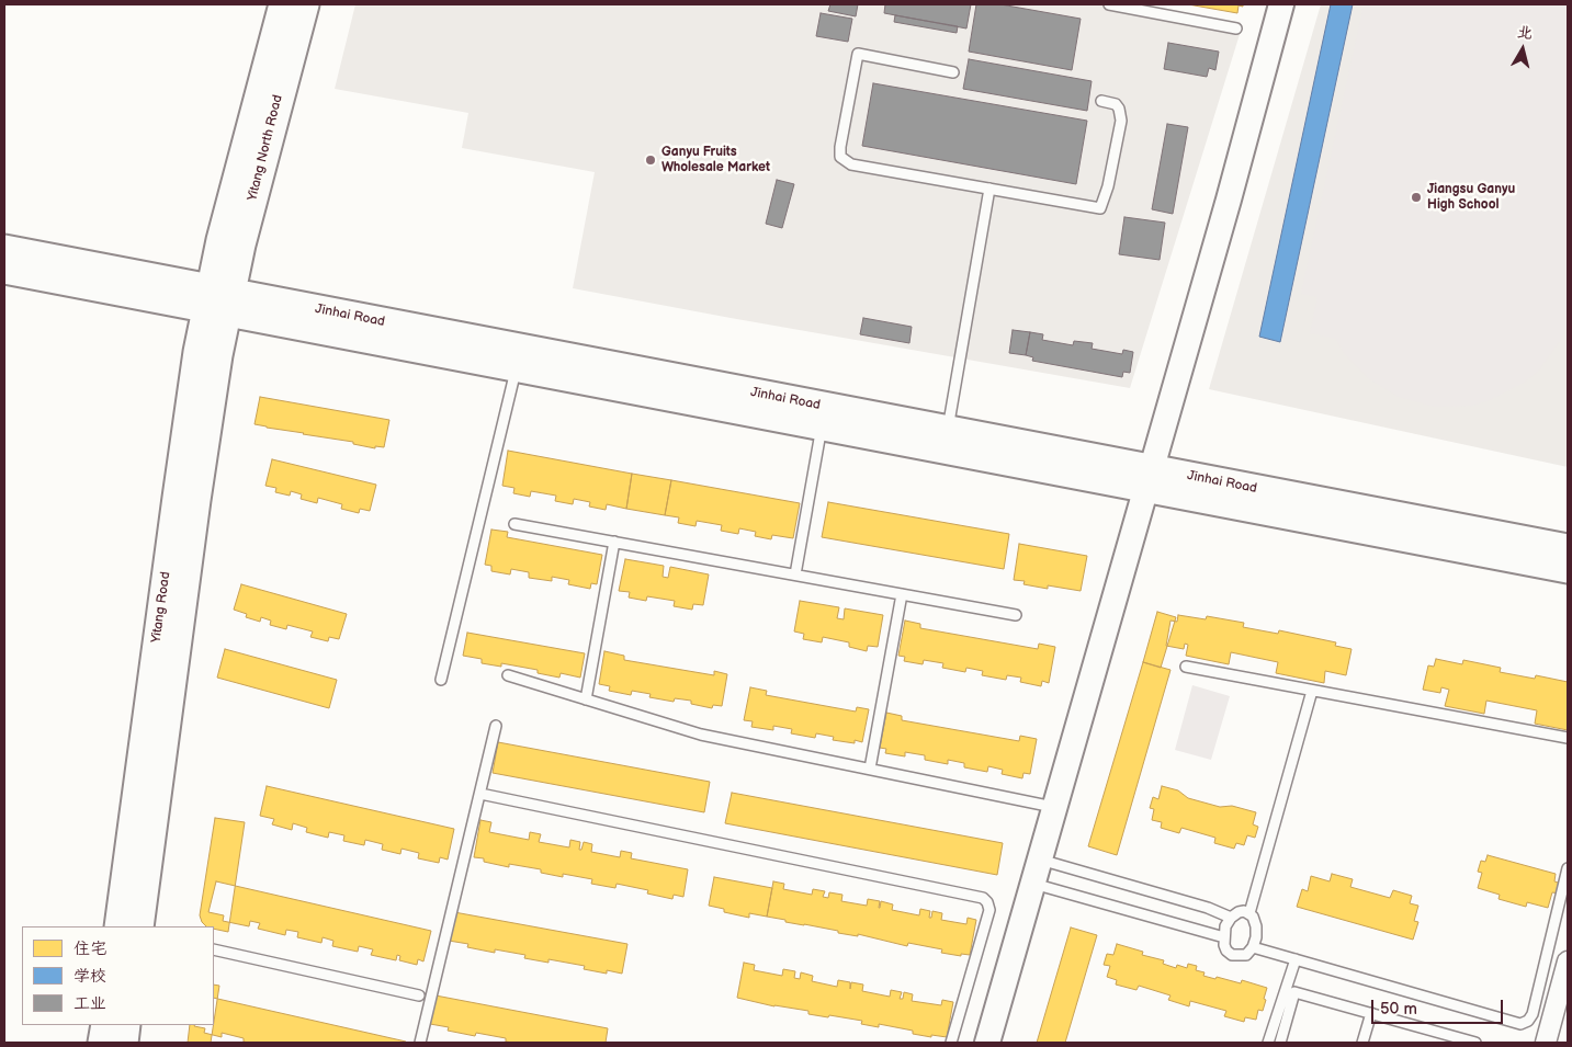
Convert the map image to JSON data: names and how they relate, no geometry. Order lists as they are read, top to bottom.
{
  "streets": {
    "main road": ["Yitang North Road", "Jinhai Road", "Yitang Road"]
  },
  "crossings": [
    ["Yitang North Road", "Jinhai Road"],
    ["Yitang North Road", "Yitang Road"],
    ["Jinhai Road", "Yitang Road"]
  ],
  "places": ["Ganyu Fruits Wholesale Market", "Jiangsu Ganyu High School"],
  "legend": ["住宅", "学校", "工业"],
  "scale_bar": "50 m",
  "north": "top"
}
